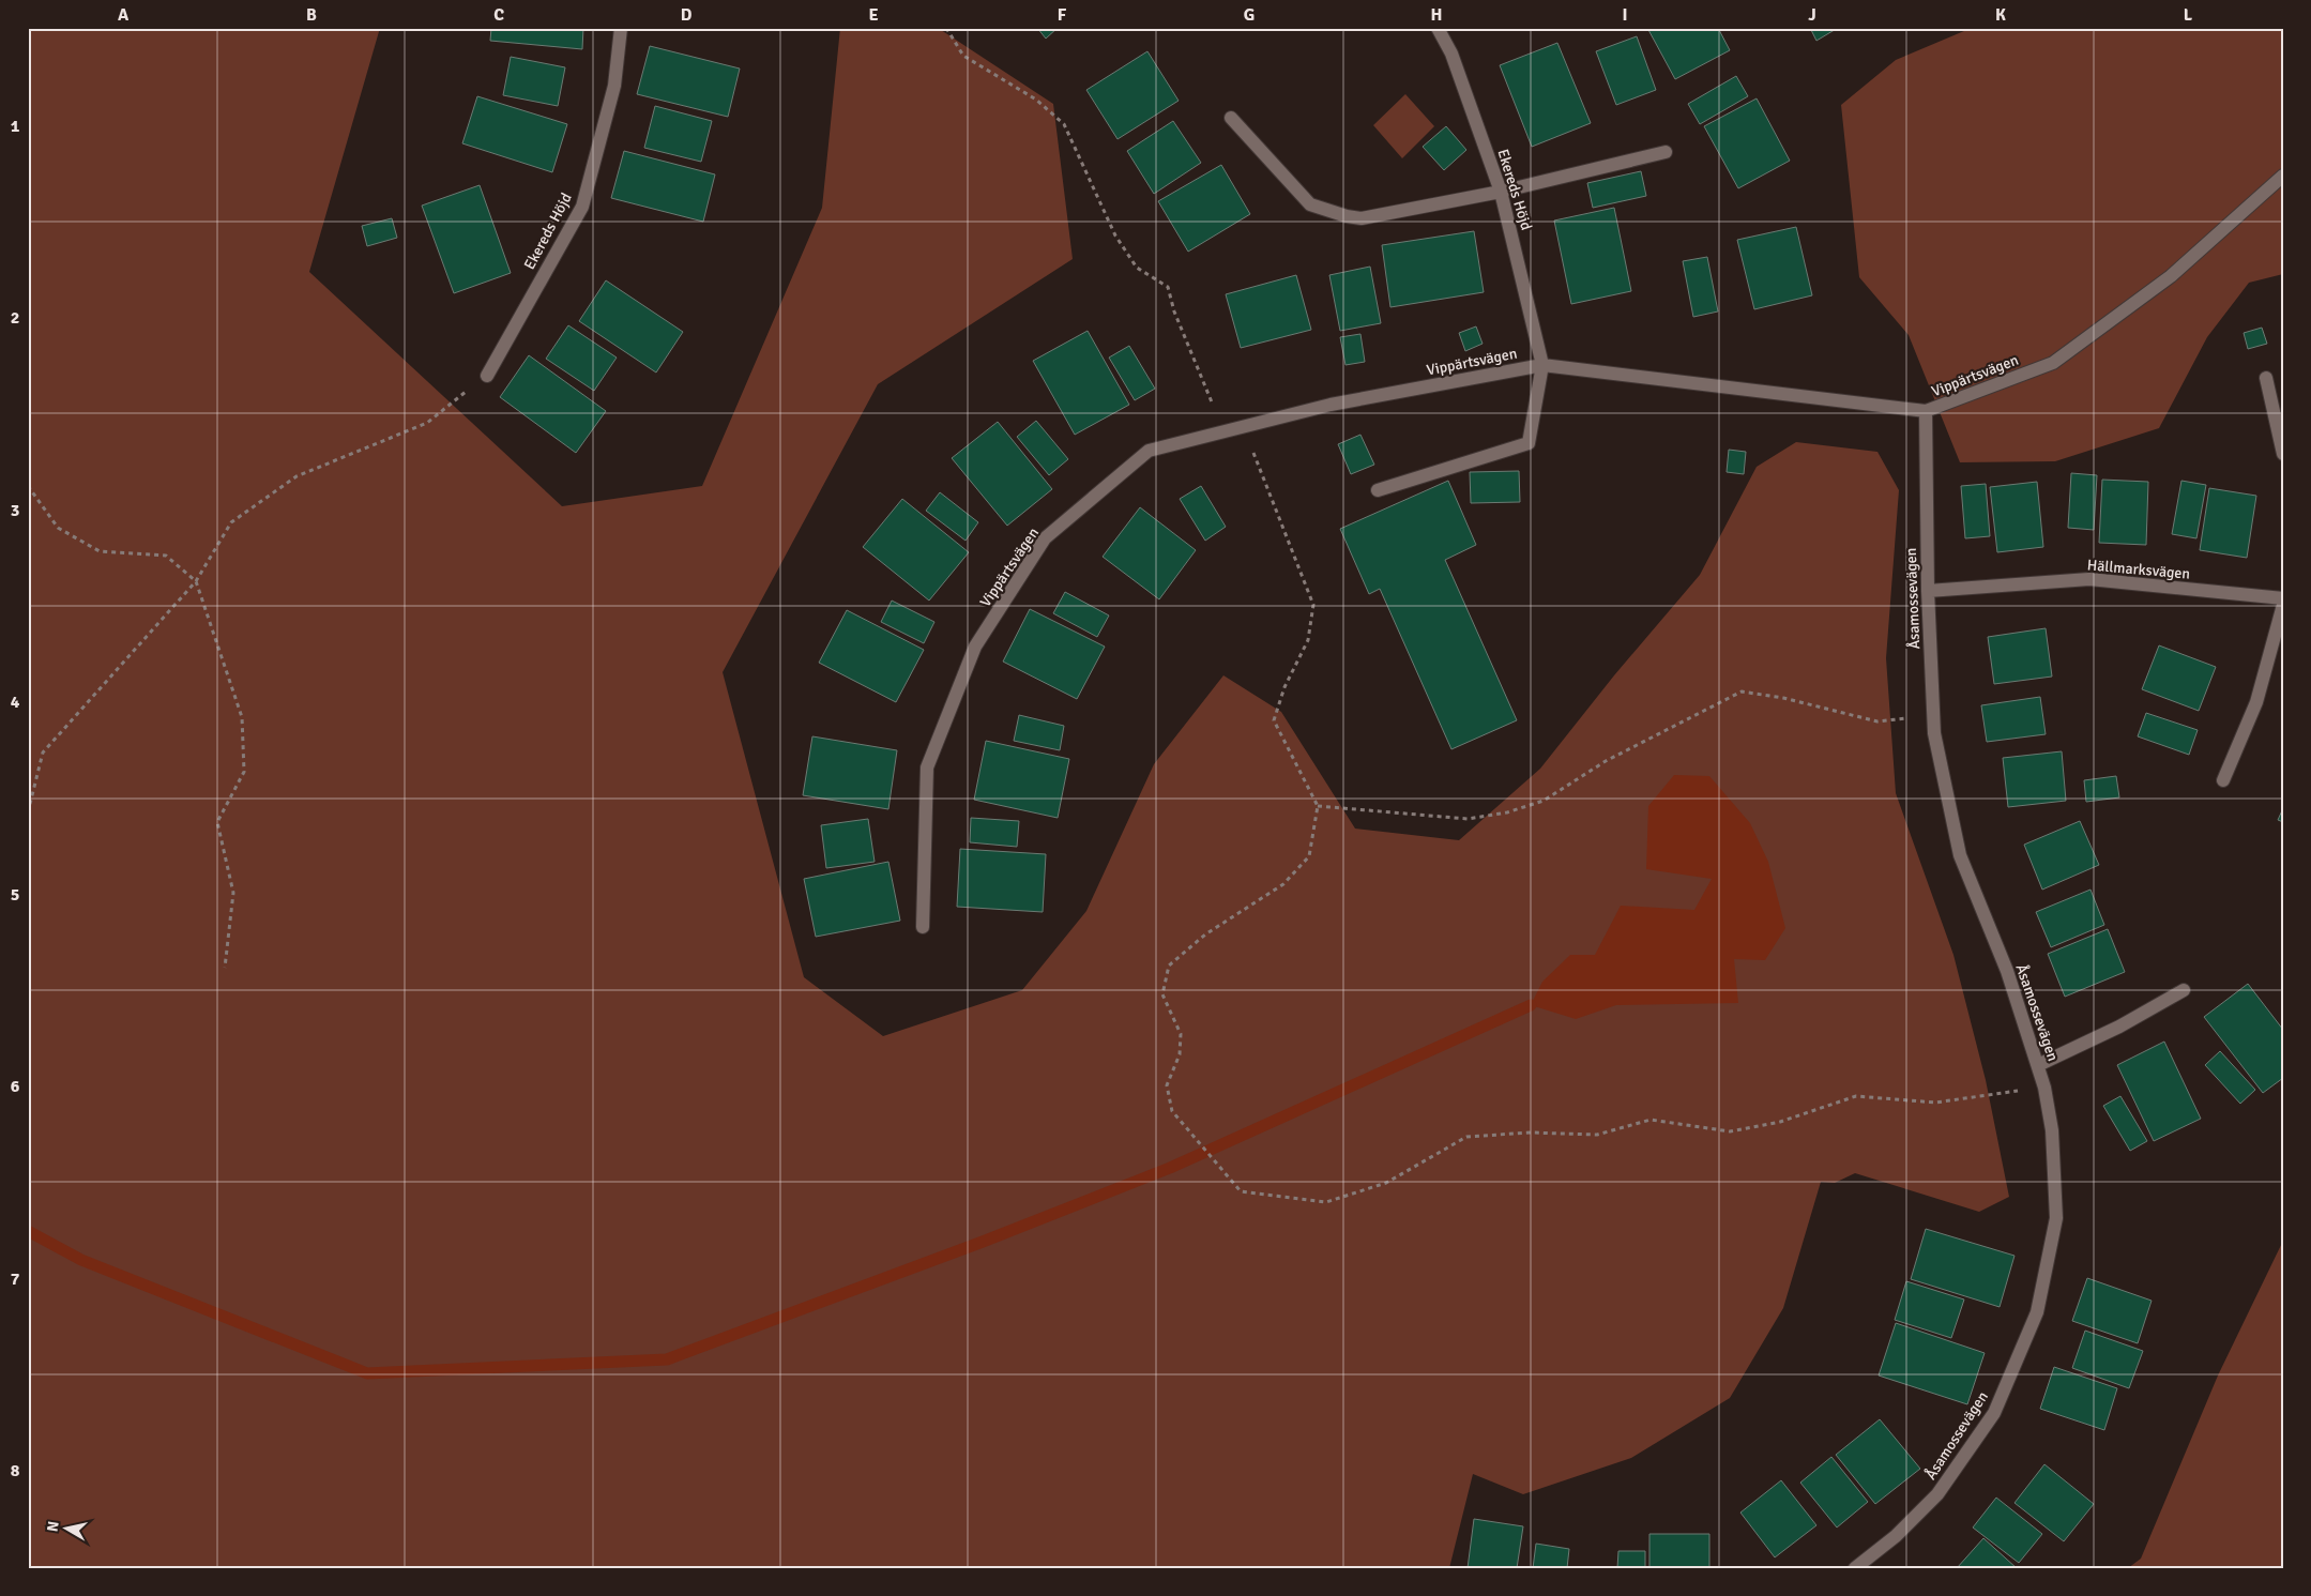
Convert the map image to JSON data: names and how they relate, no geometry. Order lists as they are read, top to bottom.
{
  "streets": {
    "street": [
      "Ekereds Höjd",
      "Vippärtsvägen",
      "Hällmarksvägen",
      "Åsamossevägen"
    ]
  },
  "crossings": [
    ["Ekereds Höjd", "Vippärtsvägen"],
    ["Vippärtsvägen", "Åsamossevägen"],
    ["Hällmarksvägen", "Åsamossevägen"]
  ],
  "north": "left",
  "grid": {
    "columns": [
      "A",
      "B",
      "C",
      "D",
      "E",
      "F",
      "G",
      "H",
      "I",
      "J",
      "K",
      "L"
    ],
    "rows": [
      "1",
      "2",
      "3",
      "4",
      "5",
      "6",
      "7",
      "8"
    ]
  }
}
